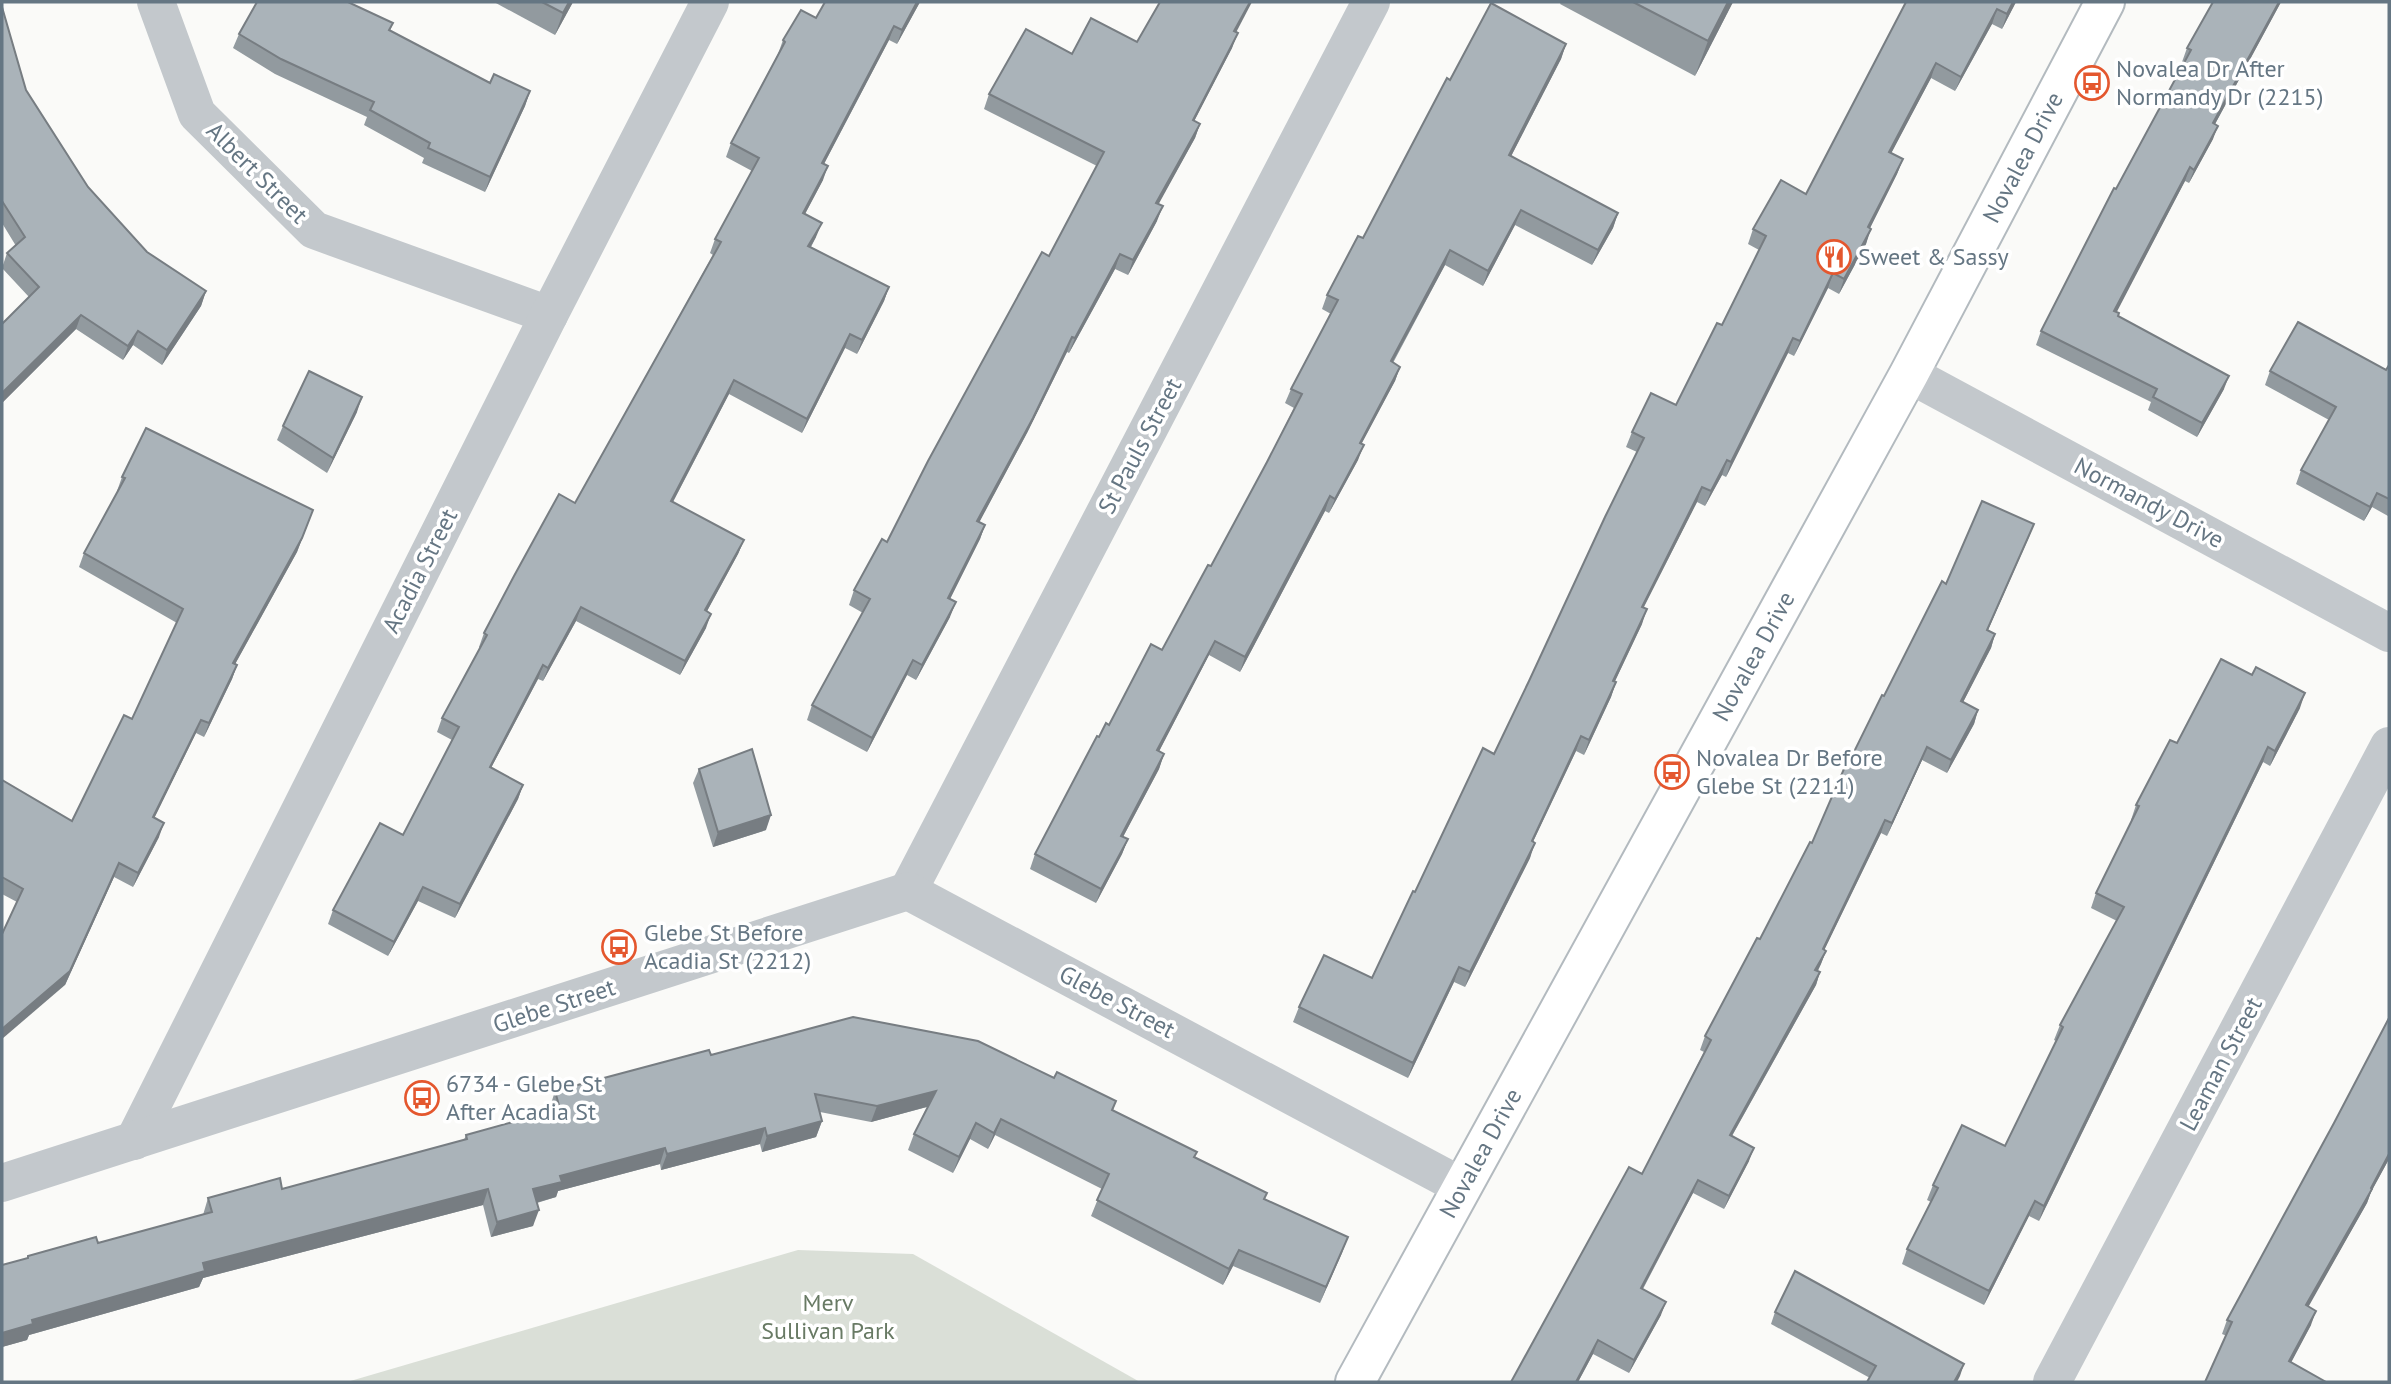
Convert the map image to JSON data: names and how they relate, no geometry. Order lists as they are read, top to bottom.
{
  "streets": {
    "street": [
      "Novalea Drive",
      "Albert Street",
      "St Pauls Street",
      "Normandy Drive",
      "Acadia Street",
      "Glebe Street",
      "Leaman Street"
    ]
  },
  "crossings": [
    ["Novalea Drive", "Normandy Drive"],
    ["Novalea Drive", "Glebe Street"],
    ["Albert Street", "Acadia Street"],
    ["St Pauls Street", "Glebe Street"],
    ["Acadia Street", "Glebe Street"]
  ],
  "parks": ["Merv Sullivan Park"],
  "places": {
    "bus stop": [
      "Novalea Dr After Normandy Dr (2215)",
      "Novalea Dr Before Glebe St (2211)",
      "Glebe St Before Acadia St (2212)",
      "6734 - Glebe St After Acadia St"
    ],
    "restaurant": ["Sweet & Sassy"]
  }
}
